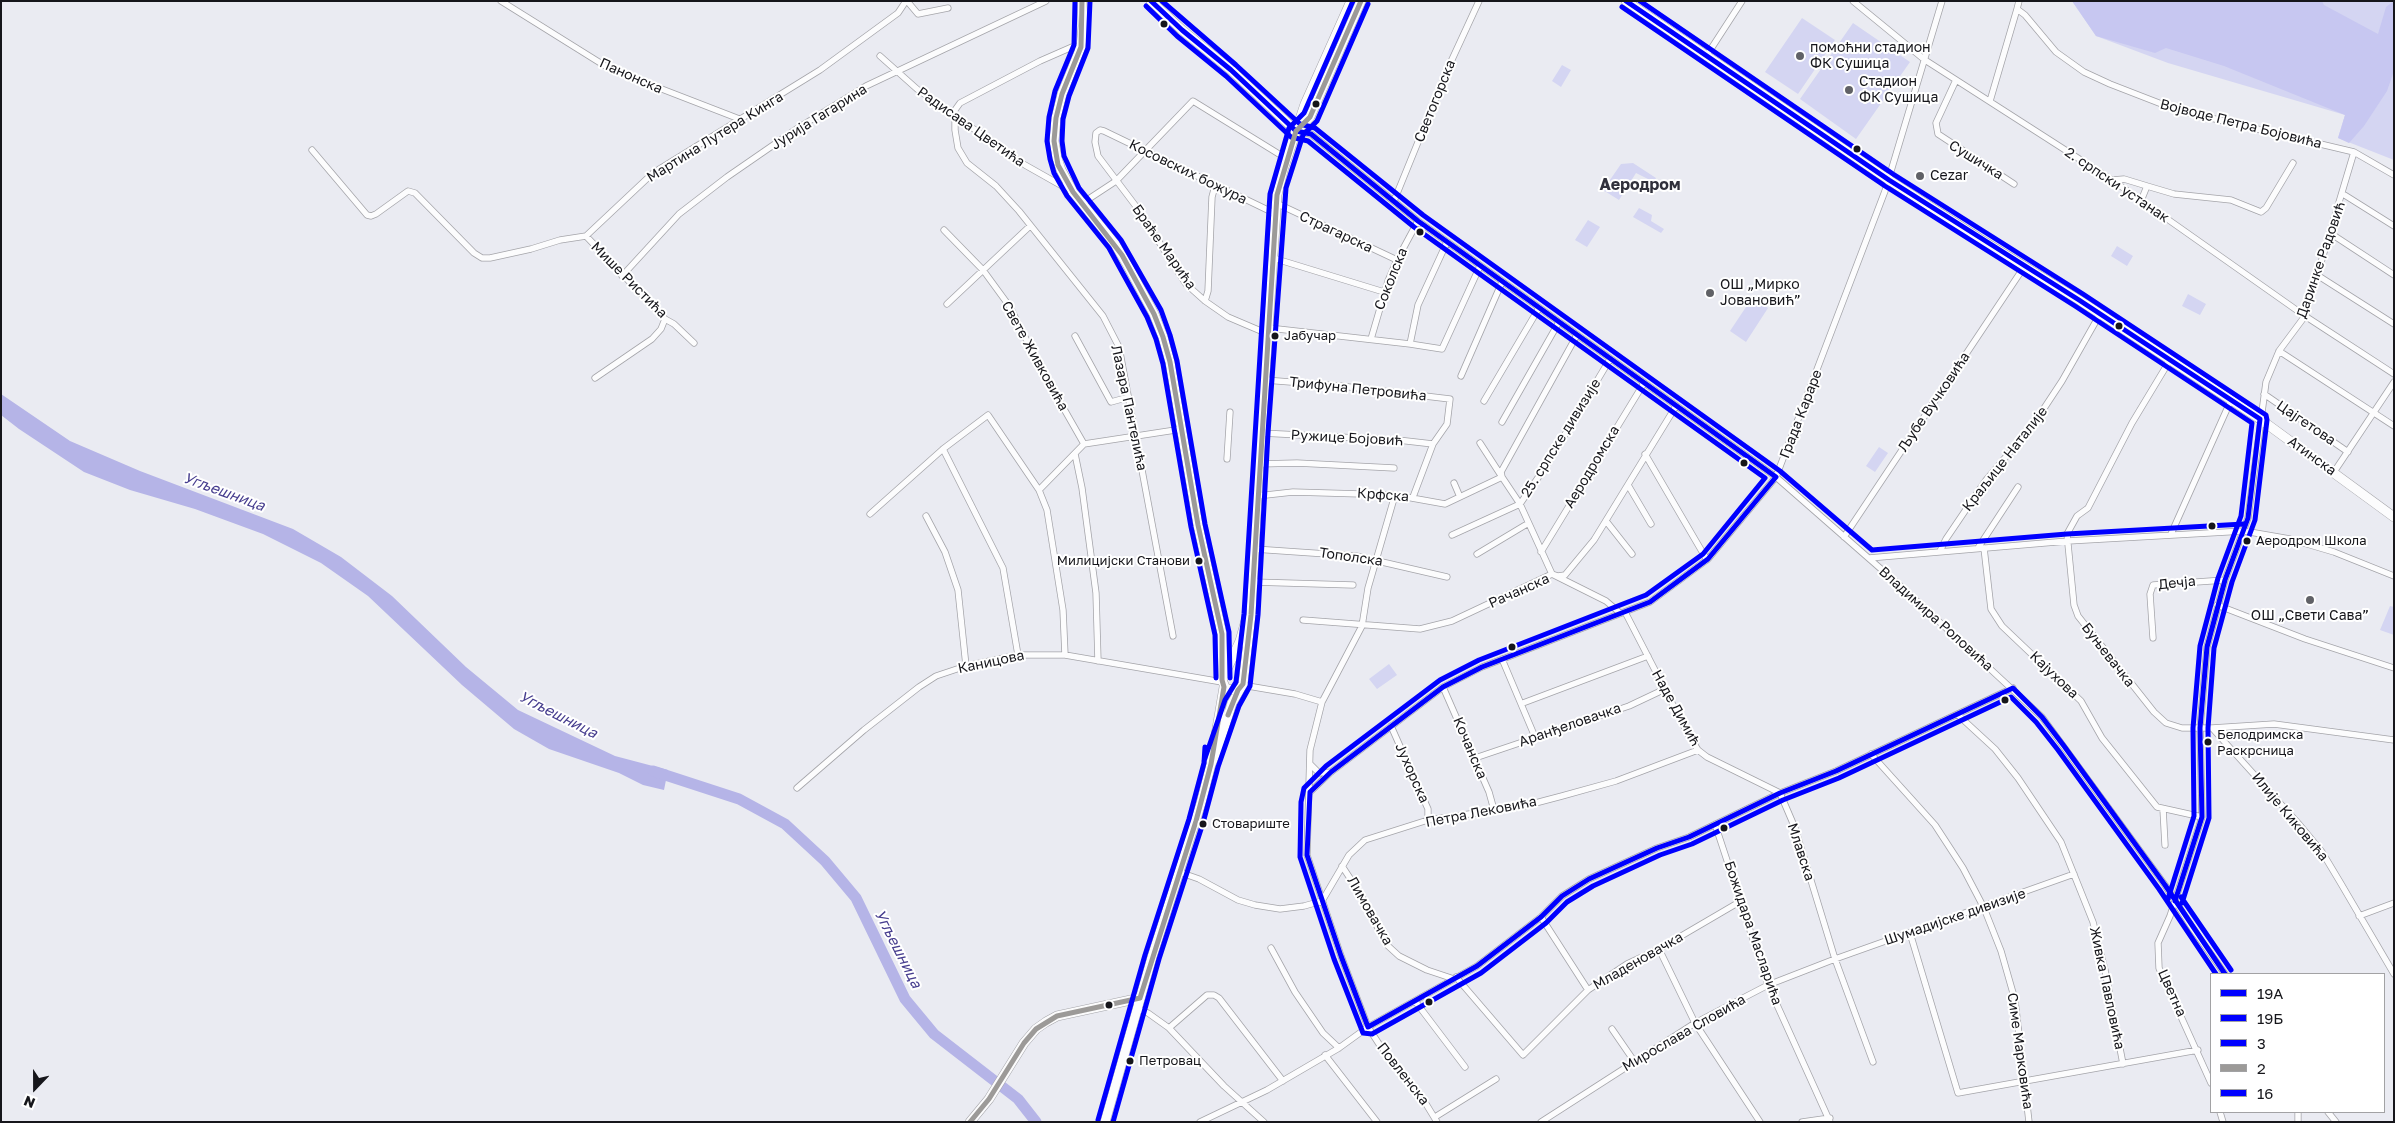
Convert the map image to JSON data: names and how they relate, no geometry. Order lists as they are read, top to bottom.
{
  "streets": {
    "street": [
      "Панонска",
      "Светогорска",
      "Јурија Гагарина",
      "Војводе Петра Бојовића",
      "Радисава Цветића",
      "Мартина Лутера Кинга",
      "Сушичка",
      "Косовских божура",
      "2. српски устанак",
      "Страгарска",
      "Браће Марића",
      "Даринке Радовић",
      "Соколска",
      "Мише Ристића",
      "Свете Живковића",
      "Трифуна Петровића",
      "Љубе Вучковића",
      "Лазара Пантелића",
      "Града Караре",
      "Цајгетова",
      "Ружице Бојовић",
      "25. српске дивизије",
      "Атинска",
      "Краљице Наталије",
      "Аеродромска",
      "Крфска",
      "Тополска",
      "Дечја",
      "Рачанска",
      "Владимира Роловића",
      "Буњевачка",
      "Каницова",
      "Кајухова",
      "Наде Димић",
      "Аранђеловачка",
      "Кочанска",
      "Јухорска",
      "Петра Лековића",
      "Илије Киковића",
      "Млавска",
      "Лимовачка",
      "Шумадијске дивизије",
      "Божидара Масларића",
      "Младеновачка",
      "Живка Павловића",
      "Цветна",
      "Мирослава Словића",
      "Симе Марковића",
      "Повленска"
    ]
  },
  "crossings": [
    ["Панонска", "Мартина Лутера Кинга"],
    ["Светогорска", "Владимира Роловића"],
    ["Јурија Гагарина", "Радисава Цветића"],
    ["Јурија Гагарина", "Мише Ристића"],
    ["Војводе Петра Бојовића", "Даринке Радовић"],
    ["Радисава Цветића", "Лазара Пантелића"],
    ["Мартина Лутера Кинга", "Мише Ристића"],
    ["Сушичка", "2. српски устанак"],
    ["Косовских божура", "Браће Марића"],
    ["2. српски устанак", "Даринке Радовић"],
    ["2. српски устанак", "Града Караре"],
    ["Страгарска", "Соколска"],
    ["Браће Марића", "Соколска"],
    ["Браће Марића", "Владимира Роловића"],
    ["Даринке Радовић", "Цајгетова"],
    ["Даринке Радовић", "Атинска"],
    ["Даринке Радовић", "Дечја"],
    ["Даринке Радовић", "Цветна"],
    ["Соколска", "Владимира Роловића"],
    ["Трифуна Петровића", "Ружице Бојовић"],
    ["Љубе Вучковића", "Атинска"],
    ["Љубе Вучковића", "Владимира Роловића"],
    ["Града Караре", "Атинска"],
    ["Града Караре", "Владимира Роловића"],
    ["Града Караре", "Наде Димић"],
    ["Града Караре", "Кочанска"],
    ["Града Караре", "Јухорска"],
    ["Града Караре", "Повленска"],
    ["25. српске дивизије", "Владимира Роловића"],
    ["Атинска", "Краљице Наталије"],
    ["Аеродромска", "Владимира Роловића"],
    ["Крфска", "Повленска"],
    ["Тополска", "Повленска"],
    ["Рачанска", "Владимира Роловића"],
    ["Рачанска", "Наде Димић"],
    ["Рачанска", "Повленска"],
    ["Владимира Роловића", "Цветна"],
    ["Буњевачка", "Цветна"],
    ["Кајухова", "Цветна"],
    ["Наде Димић", "Аранђеловачка"],
    ["Наде Димић", "Петра Лековића"],
    ["Наде Димић", "Млавска"],
    ["Аранђеловачка", "Кочанска"],
    ["Кочанска", "Петра Лековића"],
    ["Јухорска", "Петра Лековића"],
    ["Петра Лековића", "Лимовачка"],
    ["Петра Лековића", "Повленска"],
    ["Млавска", "Шумадијске дивизије"],
    ["Млавска", "Мирослава Словића"],
    ["Лимовачка", "Младеновачка"],
    ["Шумадијске дивизије", "Живка Павловића"],
    ["Шумадијске дивизије", "Мирослава Словића"],
    ["Шумадијске дивизије", "Симе Марковића"],
    ["Божидара Масларића", "Младеновачка"],
    ["Божидара Масларића", "Мирослава Словића"]
  ],
  "districts": ["Аеродром"],
  "water": ["Угљешница"],
  "places": [
    "помоћни стадион ФК Сушица",
    "Стадион ФК Сушица",
    "Cezar",
    "ОШ „Мирко Јовановић”",
    "Јабучар",
    "Аеродром Школа",
    "Милицијски Станови",
    "ОШ „Свети Сава”",
    "Белодримска Раскрсница",
    "Стовариште",
    "Петровац"
  ],
  "lines": [
    "transit line 19А",
    "transit line 3",
    "transit line 2",
    "transit line 16",
    "transit line 19Б"
  ],
  "legend": [
    "19А",
    "19Б",
    "3",
    "2",
    "16"
  ],
  "north": "bottom"
}
